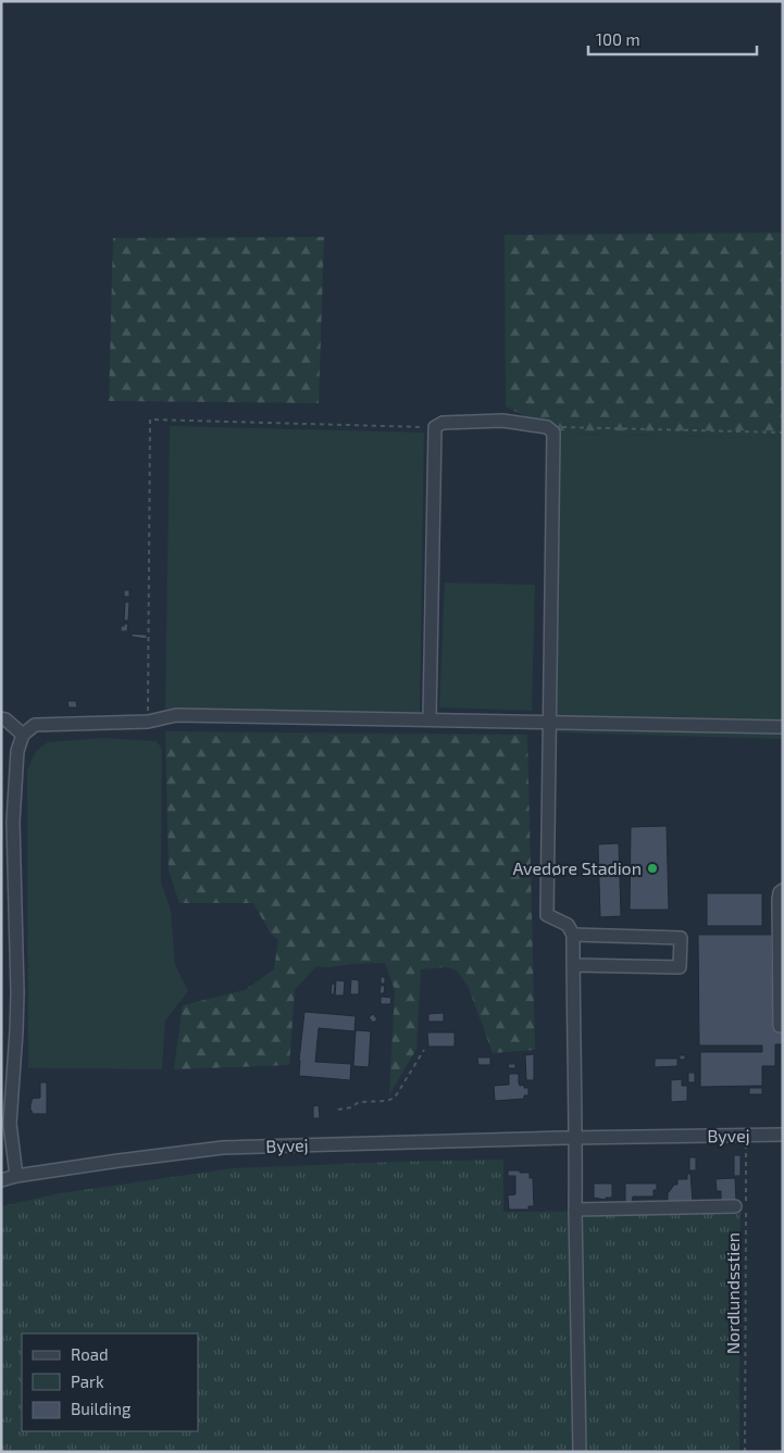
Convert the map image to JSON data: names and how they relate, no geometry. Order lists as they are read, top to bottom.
{
  "streets": {
    "street": ["Byvej"],
    "path": ["Nordlundsstien"]
  },
  "crossings": [
    ["Byvej", "Nordlundsstien"]
  ],
  "places": ["Avedøre Stadion"],
  "legend": ["Road", "Park", "Building"],
  "scale_bar": "100 m"
}
